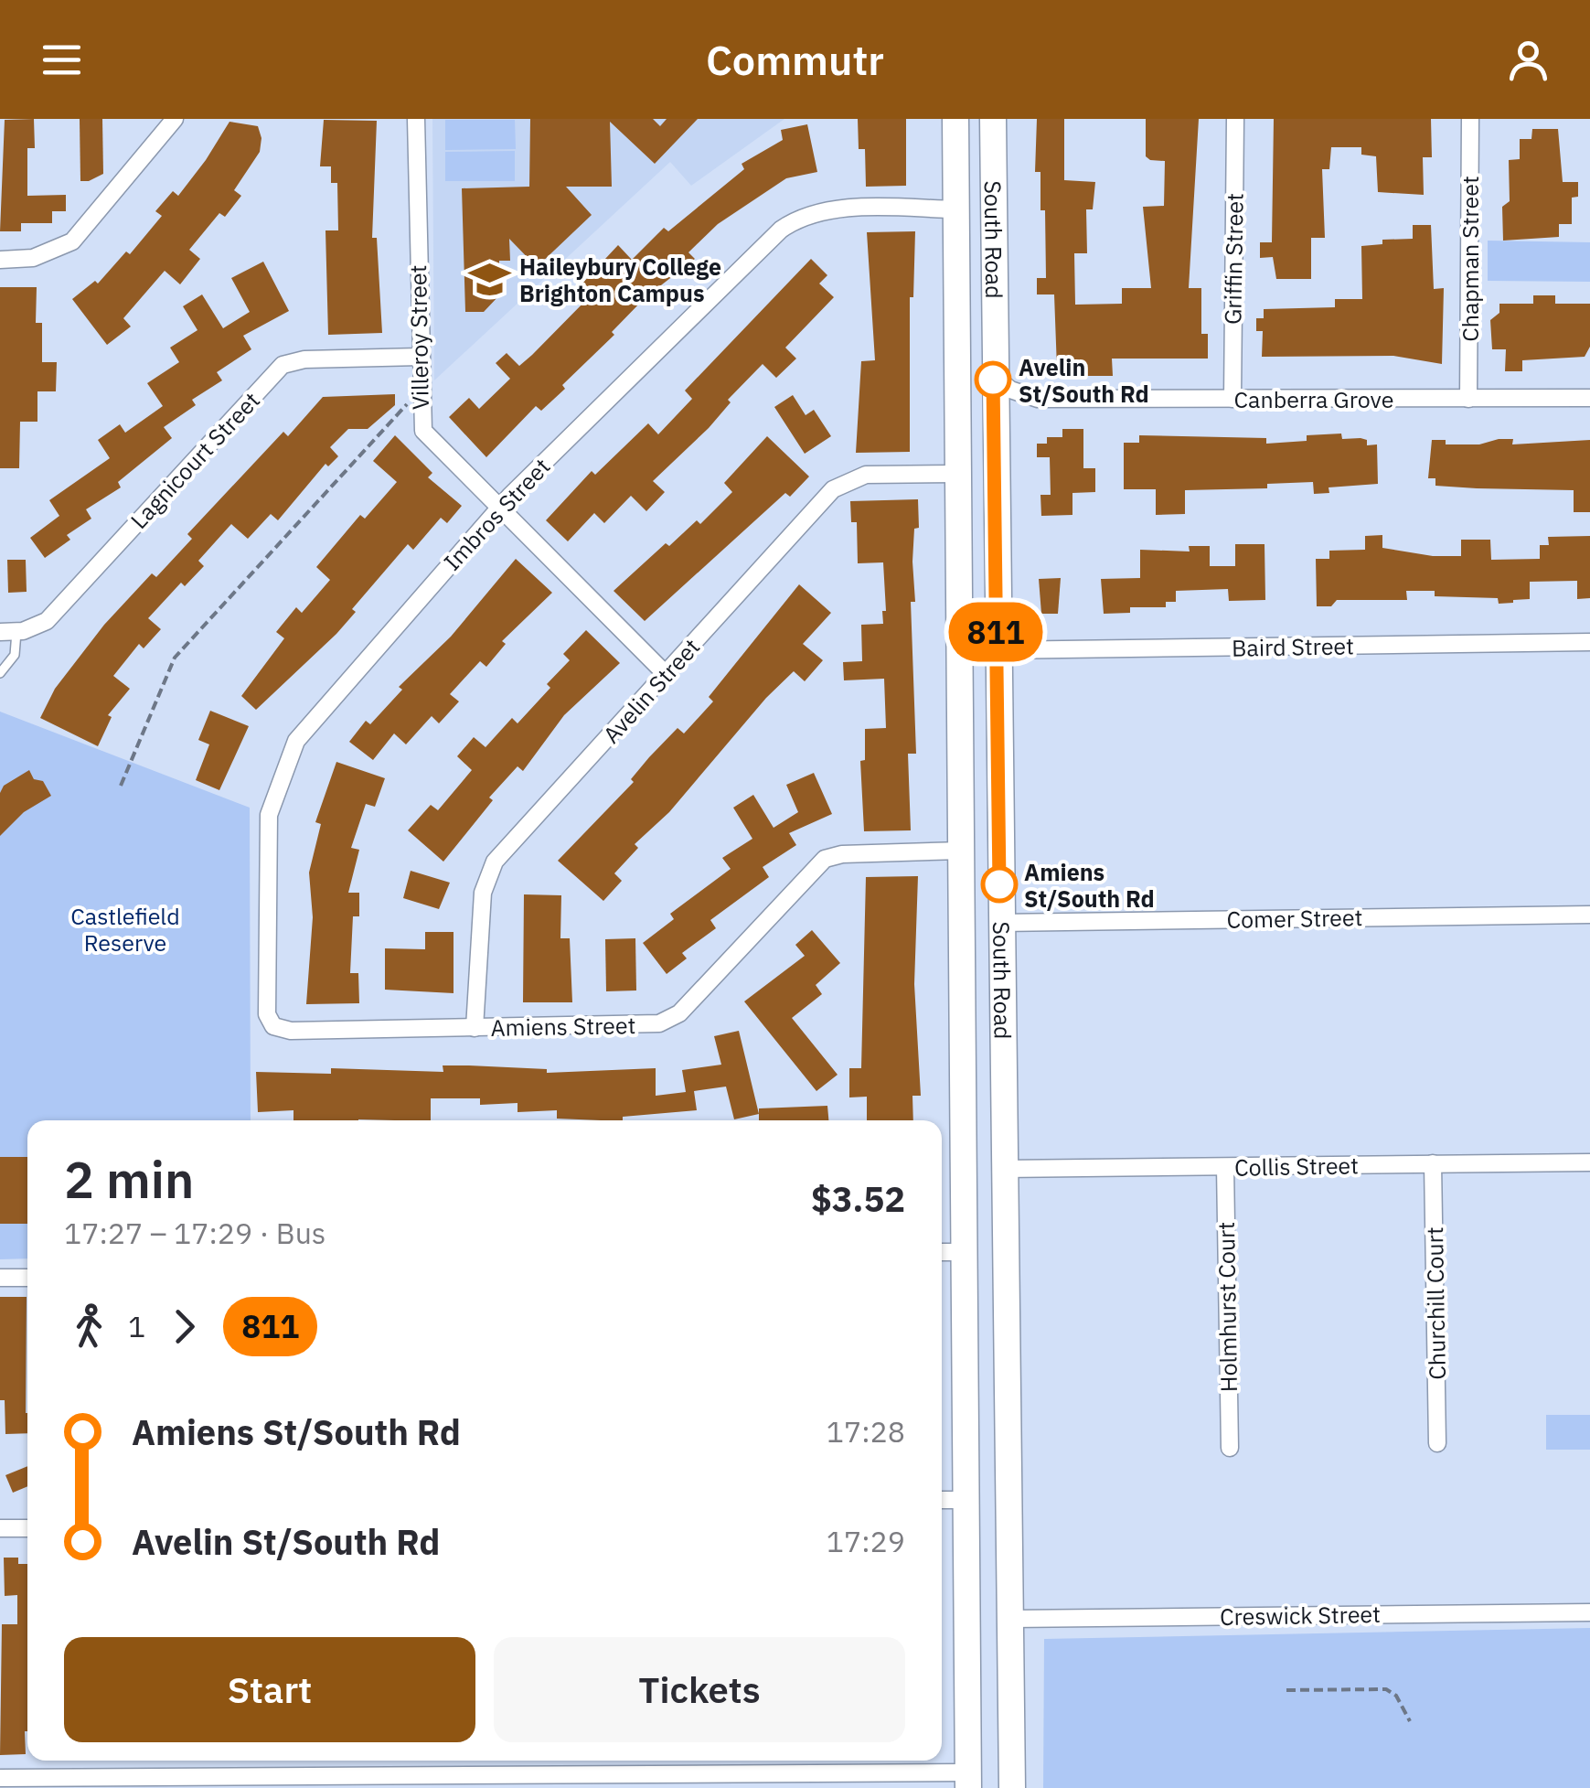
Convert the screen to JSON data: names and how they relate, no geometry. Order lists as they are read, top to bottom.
{
  "streets": {
    "main road": ["South Road"],
    "street": [
      "Griffin Street",
      "Chapman Street",
      "Villeroy Street",
      "Canberra Grove",
      "Lagnicourt Street",
      "Imbros Street",
      "Baird Street",
      "Avelin Street",
      "Comer Street",
      "Amiens Street",
      "Collis Street",
      "Churchill Court",
      "Holmhurst Court",
      "Creswick Street"
    ]
  },
  "crossings": [
    ["South Road", "Canberra Grove"],
    ["South Road", "Imbros Street"],
    ["South Road", "Baird Street"],
    ["South Road", "Avelin Street"],
    ["South Road", "Comer Street"],
    ["South Road", "Amiens Street"],
    ["South Road", "Collis Street"],
    ["South Road", "Creswick Street"],
    ["Griffin Street", "Canberra Grove"],
    ["Chapman Street", "Canberra Grove"],
    ["Villeroy Street", "Lagnicourt Street"],
    ["Villeroy Street", "Imbros Street"],
    ["Villeroy Street", "Avelin Street"],
    ["Imbros Street", "Amiens Street"],
    ["Avelin Street", "Amiens Street"],
    ["Collis Street", "Churchill Court"],
    ["Collis Street", "Holmhurst Court"]
  ],
  "parks": ["Castlefield Reserve"],
  "places": {
    "school or university": ["Haileybury College Brighton Campus"],
    "other": ["Avelin St/South Rd", "Amiens St/South Rd"]
  },
  "lines": ["bus line 811"],
  "page": {
    "header": "Commutr",
    "on_map": "811",
    "heading": ["2 min", "17:27 – 17:29 · Bus", "$3.52"],
    "legs": ["1", "811"],
    "list": [
      {
        "name": "Amiens St/South Rd",
        "value": "17:28"
      },
      {
        "name": "Avelin St/South Rd",
        "value": "17:29"
      }
    ],
    "buttons": ["Start", "Tickets"]
  }
}
